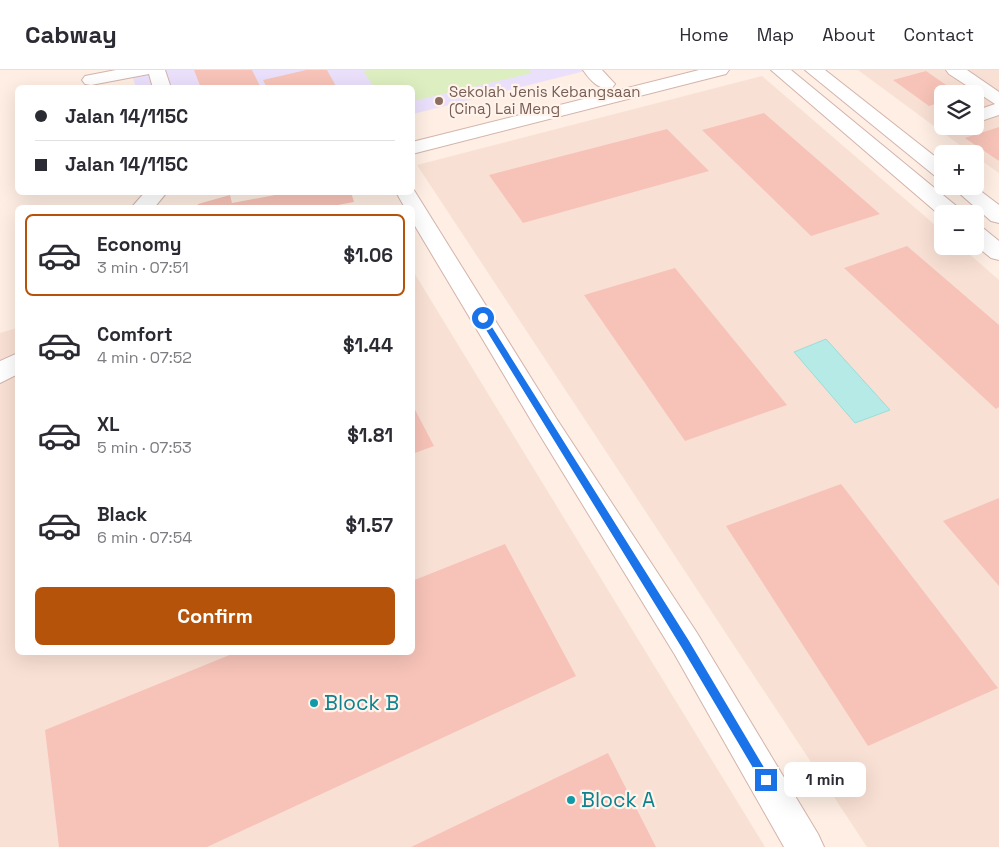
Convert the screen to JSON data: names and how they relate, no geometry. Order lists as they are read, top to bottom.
{
  "places": ["Sekolah Jenis Kebangsaan (Cina) Lai Meng", "Block B", "Block A"],
  "page": {
    "header": "Cabway",
    "nav": [
      "Home",
      "Map",
      "About",
      "Contact"
    ],
    "map_buttons": ["+", "−"],
    "banner": ["Jalan 14/115C", "Jalan 14/115C"],
    "list": [
      {
        "name": "Economy",
        "note": "3 min · 07:51",
        "value": "$1.06"
      },
      {
        "name": "Comfort",
        "note": "4 min · 07:52",
        "value": "$1.44"
      },
      {
        "name": "XL",
        "note": "5 min · 07:53",
        "value": "$1.81"
      },
      {
        "name": "Black",
        "note": "6 min · 07:54",
        "value": "$1.57"
      }
    ],
    "buttons": "Confirm",
    "bubble": "1 min"
  }
}
